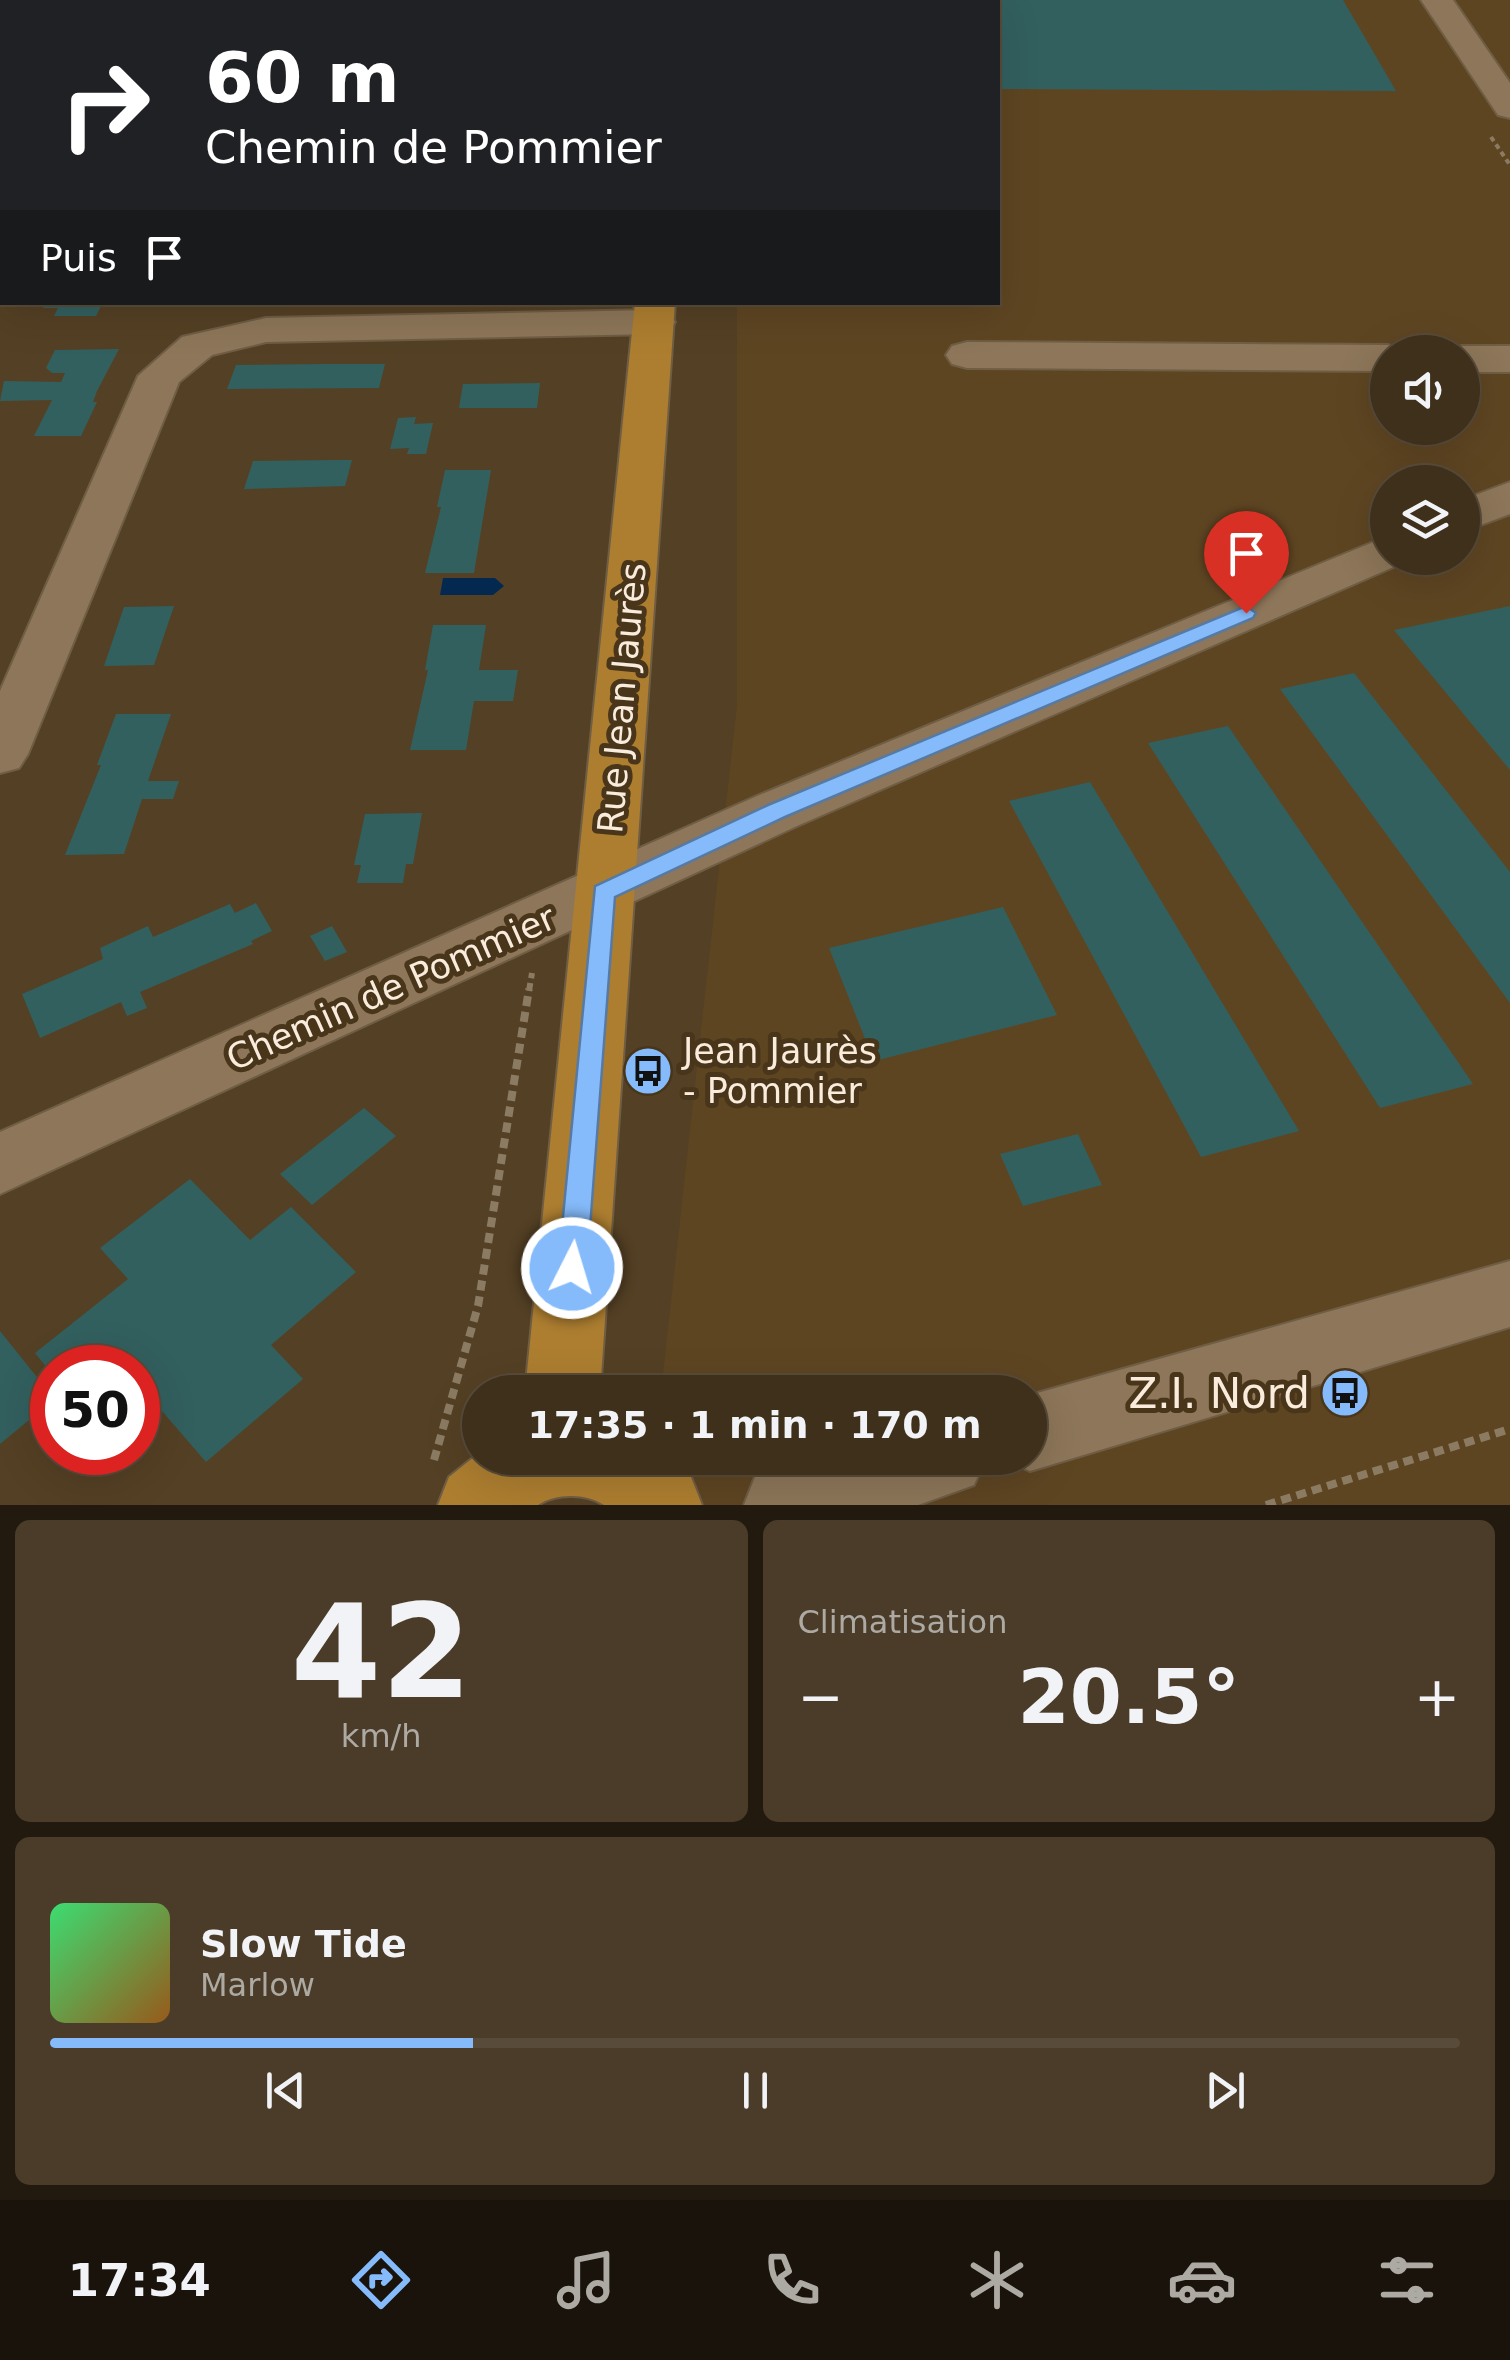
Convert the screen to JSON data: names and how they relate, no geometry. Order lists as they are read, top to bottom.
{
  "streets": {
    "main road": ["Rue Jean Jaurès"],
    "street": ["Chemin de Pommier"]
  },
  "crossings": [
    ["Rue Jean Jaurès", "Chemin de Pommier"]
  ],
  "places": {
    "bus stop": ["Jean Jaurès - Pommier", "Z.I. Nord"]
  },
  "page": {
    "turn": ["60 m", "Chemin de Pommier"],
    "then": "Puis",
    "limit": "50",
    "trip": "17:35 · 1 min · 170 m",
    "tile": [
      ["42", "km/h"],
      "Climatisation"
    ],
    "heat": ["−", "20.5°", "+"],
    "song": ["Slow Tide", "Marlow"],
    "tabs": "17:34"
  }
}
